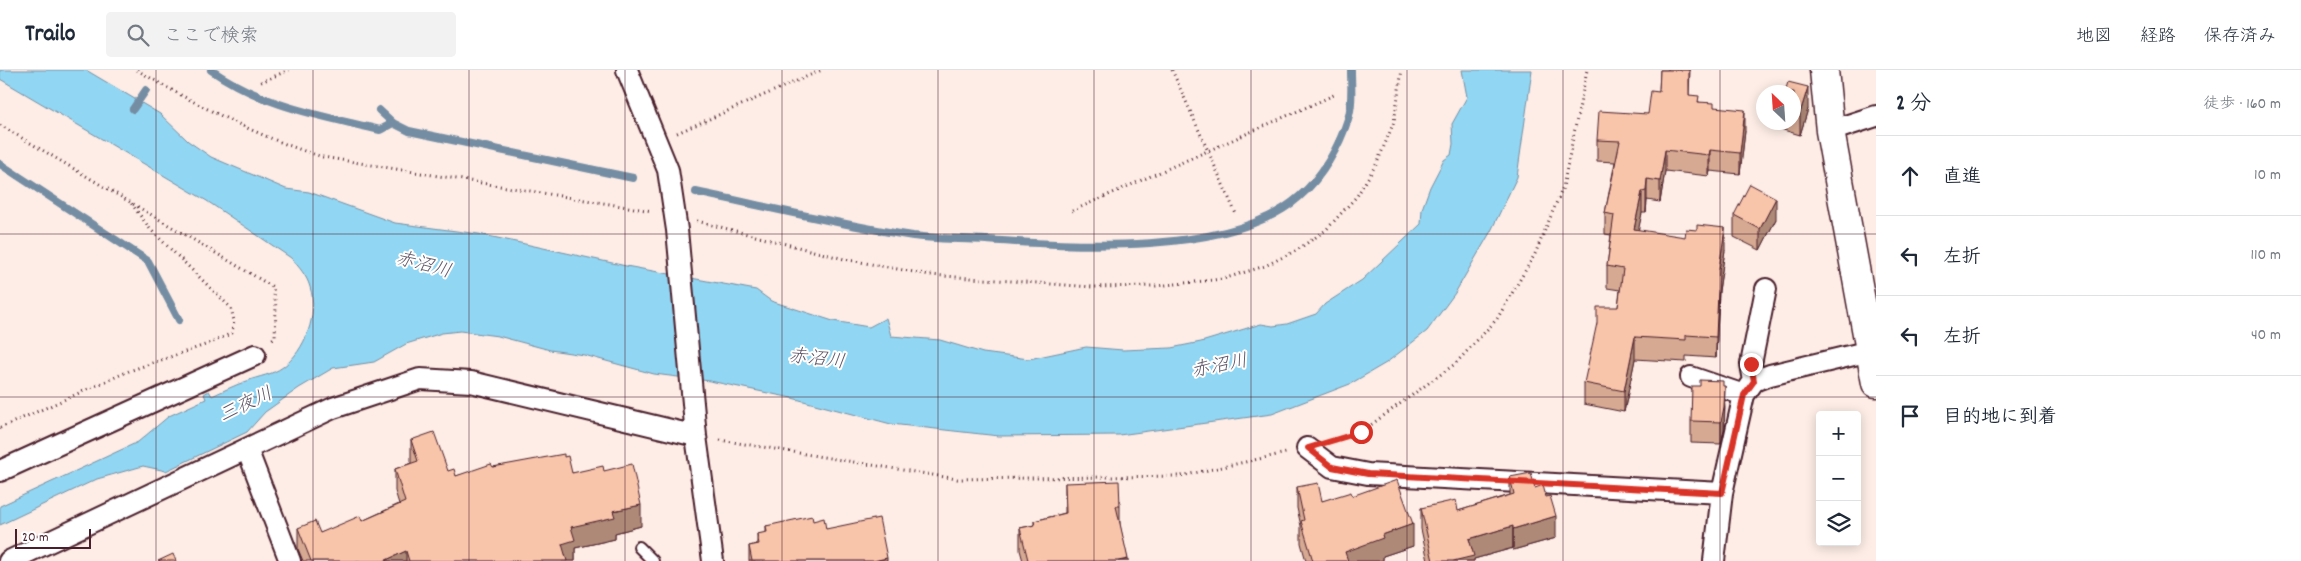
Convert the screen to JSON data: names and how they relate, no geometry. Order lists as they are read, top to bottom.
{
  "water": ["赤沼川", "三夜川"],
  "scale_bar": "20 m",
  "north": "top left",
  "page": {
    "header": "Trailo",
    "search": "ここで検索",
    "nav": ["地図", "経路", "保存済み"],
    "heading": ["2 分", "徒歩 · 160 m"],
    "list": [
      ["直進", "10 m"],
      ["左折", "110 m"],
      ["左折", "40 m"],
      "目的地に到着"
    ],
    "map_buttons": ["+", "−"],
    "scale": "20 m"
  }
}
